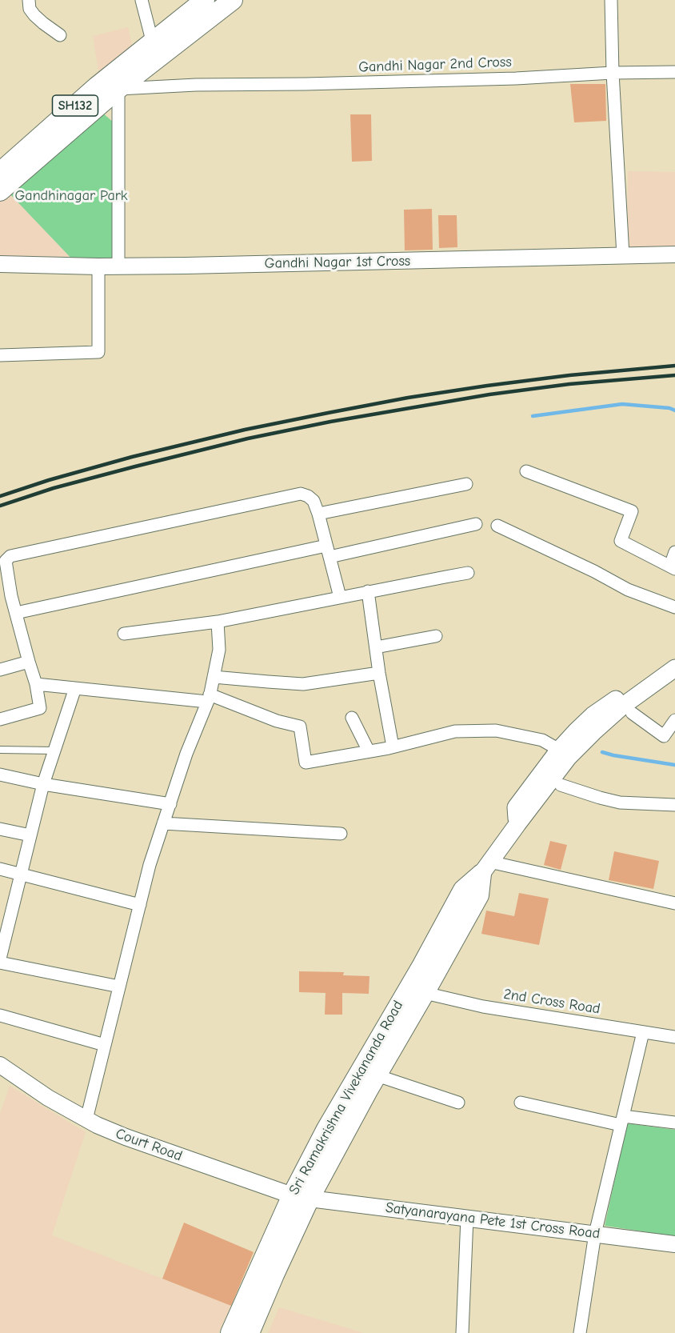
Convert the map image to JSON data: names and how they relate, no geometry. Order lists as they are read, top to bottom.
{
  "streets": {
    "main road": ["SH132", "Sri Ramakrishna Vivekananda Road"],
    "street": [
      "Gandhi Nagar 2nd Cross",
      "Gandhi Nagar 1st Cross",
      "2nd Cross Road",
      "Court Road",
      "Satyanarayana Pete 1st Cross Road"
    ]
  },
  "crossings": [
    ["Gandhi Nagar 2nd Cross", "SH132"],
    ["2nd Cross Road", "Sri Ramakrishna Vivekananda Road"],
    ["Sri Ramakrishna Vivekananda Road", "Court Road"],
    ["Sri Ramakrishna Vivekananda Road", "Satyanarayana Pete 1st Cross Road"],
    ["Court Road", "Satyanarayana Pete 1st Cross Road"]
  ],
  "parks": ["Gandhinagar Park"]
}
